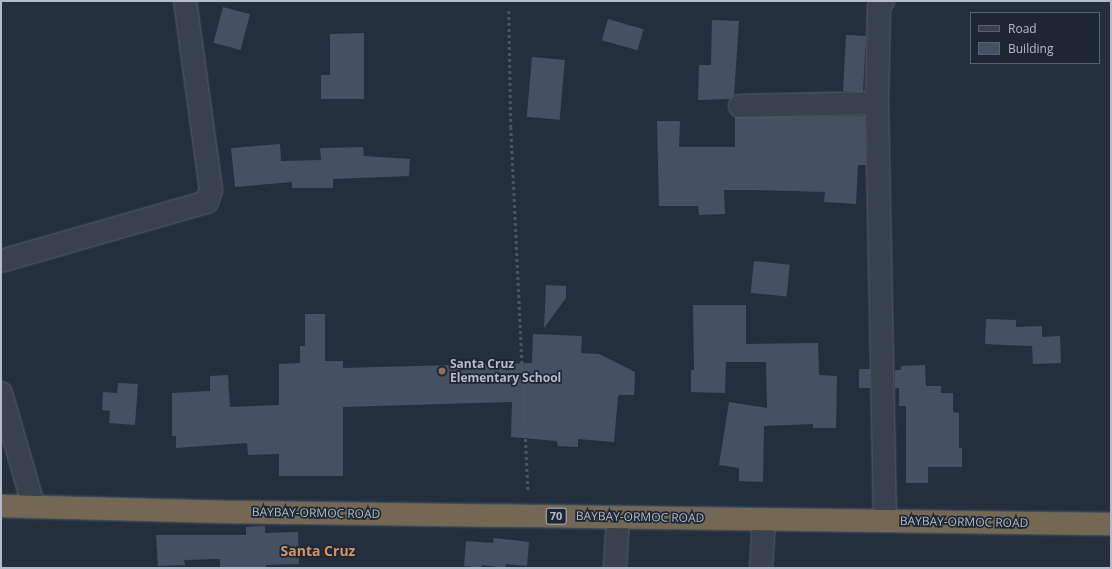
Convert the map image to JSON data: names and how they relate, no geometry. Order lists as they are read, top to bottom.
{
  "streets": {
    "highway": ["BAYBAY-ORMOC ROAD", "70"]
  },
  "districts": ["Santa Cruz"],
  "places": ["Santa Cruz Elementary School"],
  "legend": ["Road", "Building"]
}
